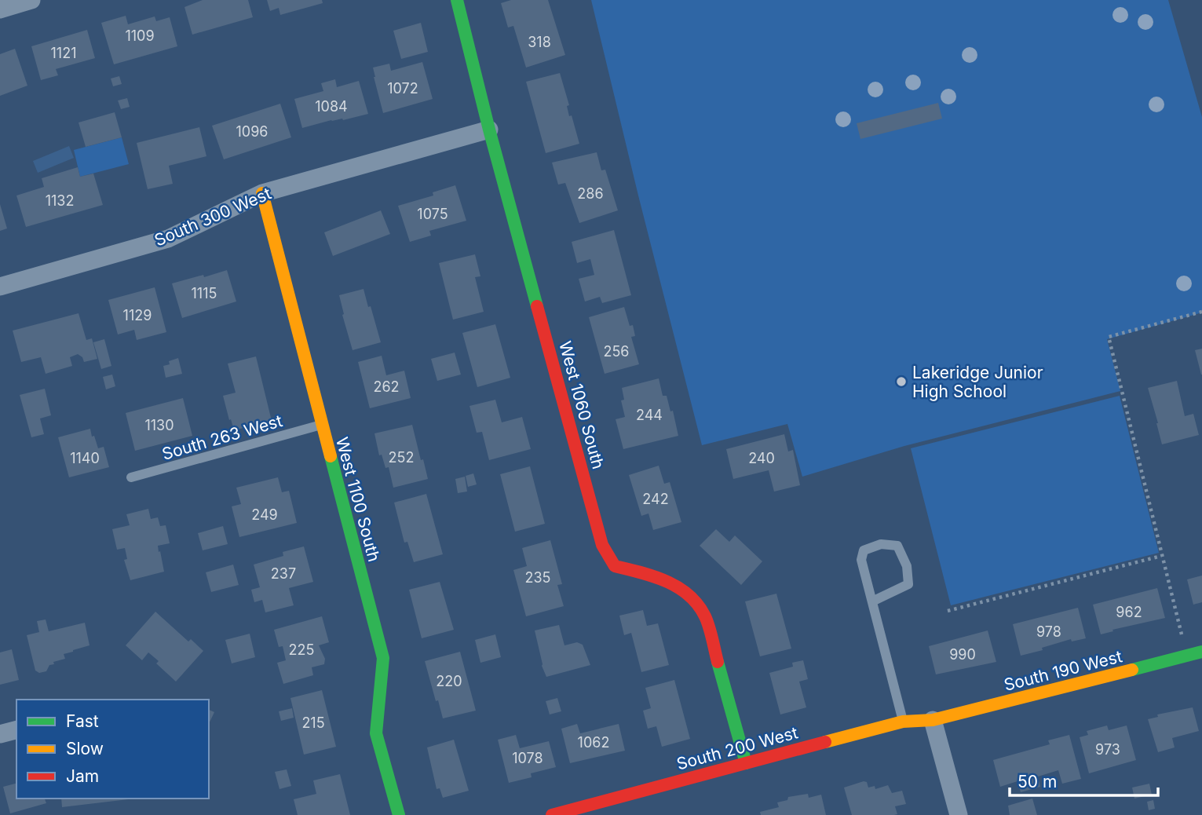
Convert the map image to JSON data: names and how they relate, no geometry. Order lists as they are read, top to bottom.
{
  "streets": {
    "street": [
      "South 300 West",
      "West 1060 South",
      "West 1100 South",
      "South 190 West",
      "South 200 West"
    ],
    "lane": ["South 263 West"]
  },
  "crossings": [
    ["South 300 West", "West 1060 South"],
    ["South 300 West", "West 1100 South"],
    ["West 1060 South", "South 200 West"],
    ["South 263 West", "West 1100 South"],
    ["South 190 West", "South 200 West"]
  ],
  "places": ["Lakeridge Junior High School"],
  "house_numbers": [
    "1109",
    "318",
    "1121",
    "1072",
    "1084",
    "1096",
    "286",
    "1132",
    "1075",
    "1115",
    "1129",
    "256",
    "262",
    "244",
    "1130",
    "252",
    "1140",
    "240",
    "242",
    "249",
    "237",
    "235",
    "962",
    "978",
    "225",
    "990",
    "220",
    "215",
    "1062",
    "973",
    "1078"
  ],
  "legend": ["Fast", "Slow", "Jam"],
  "scale_bar": "50 m"
}
